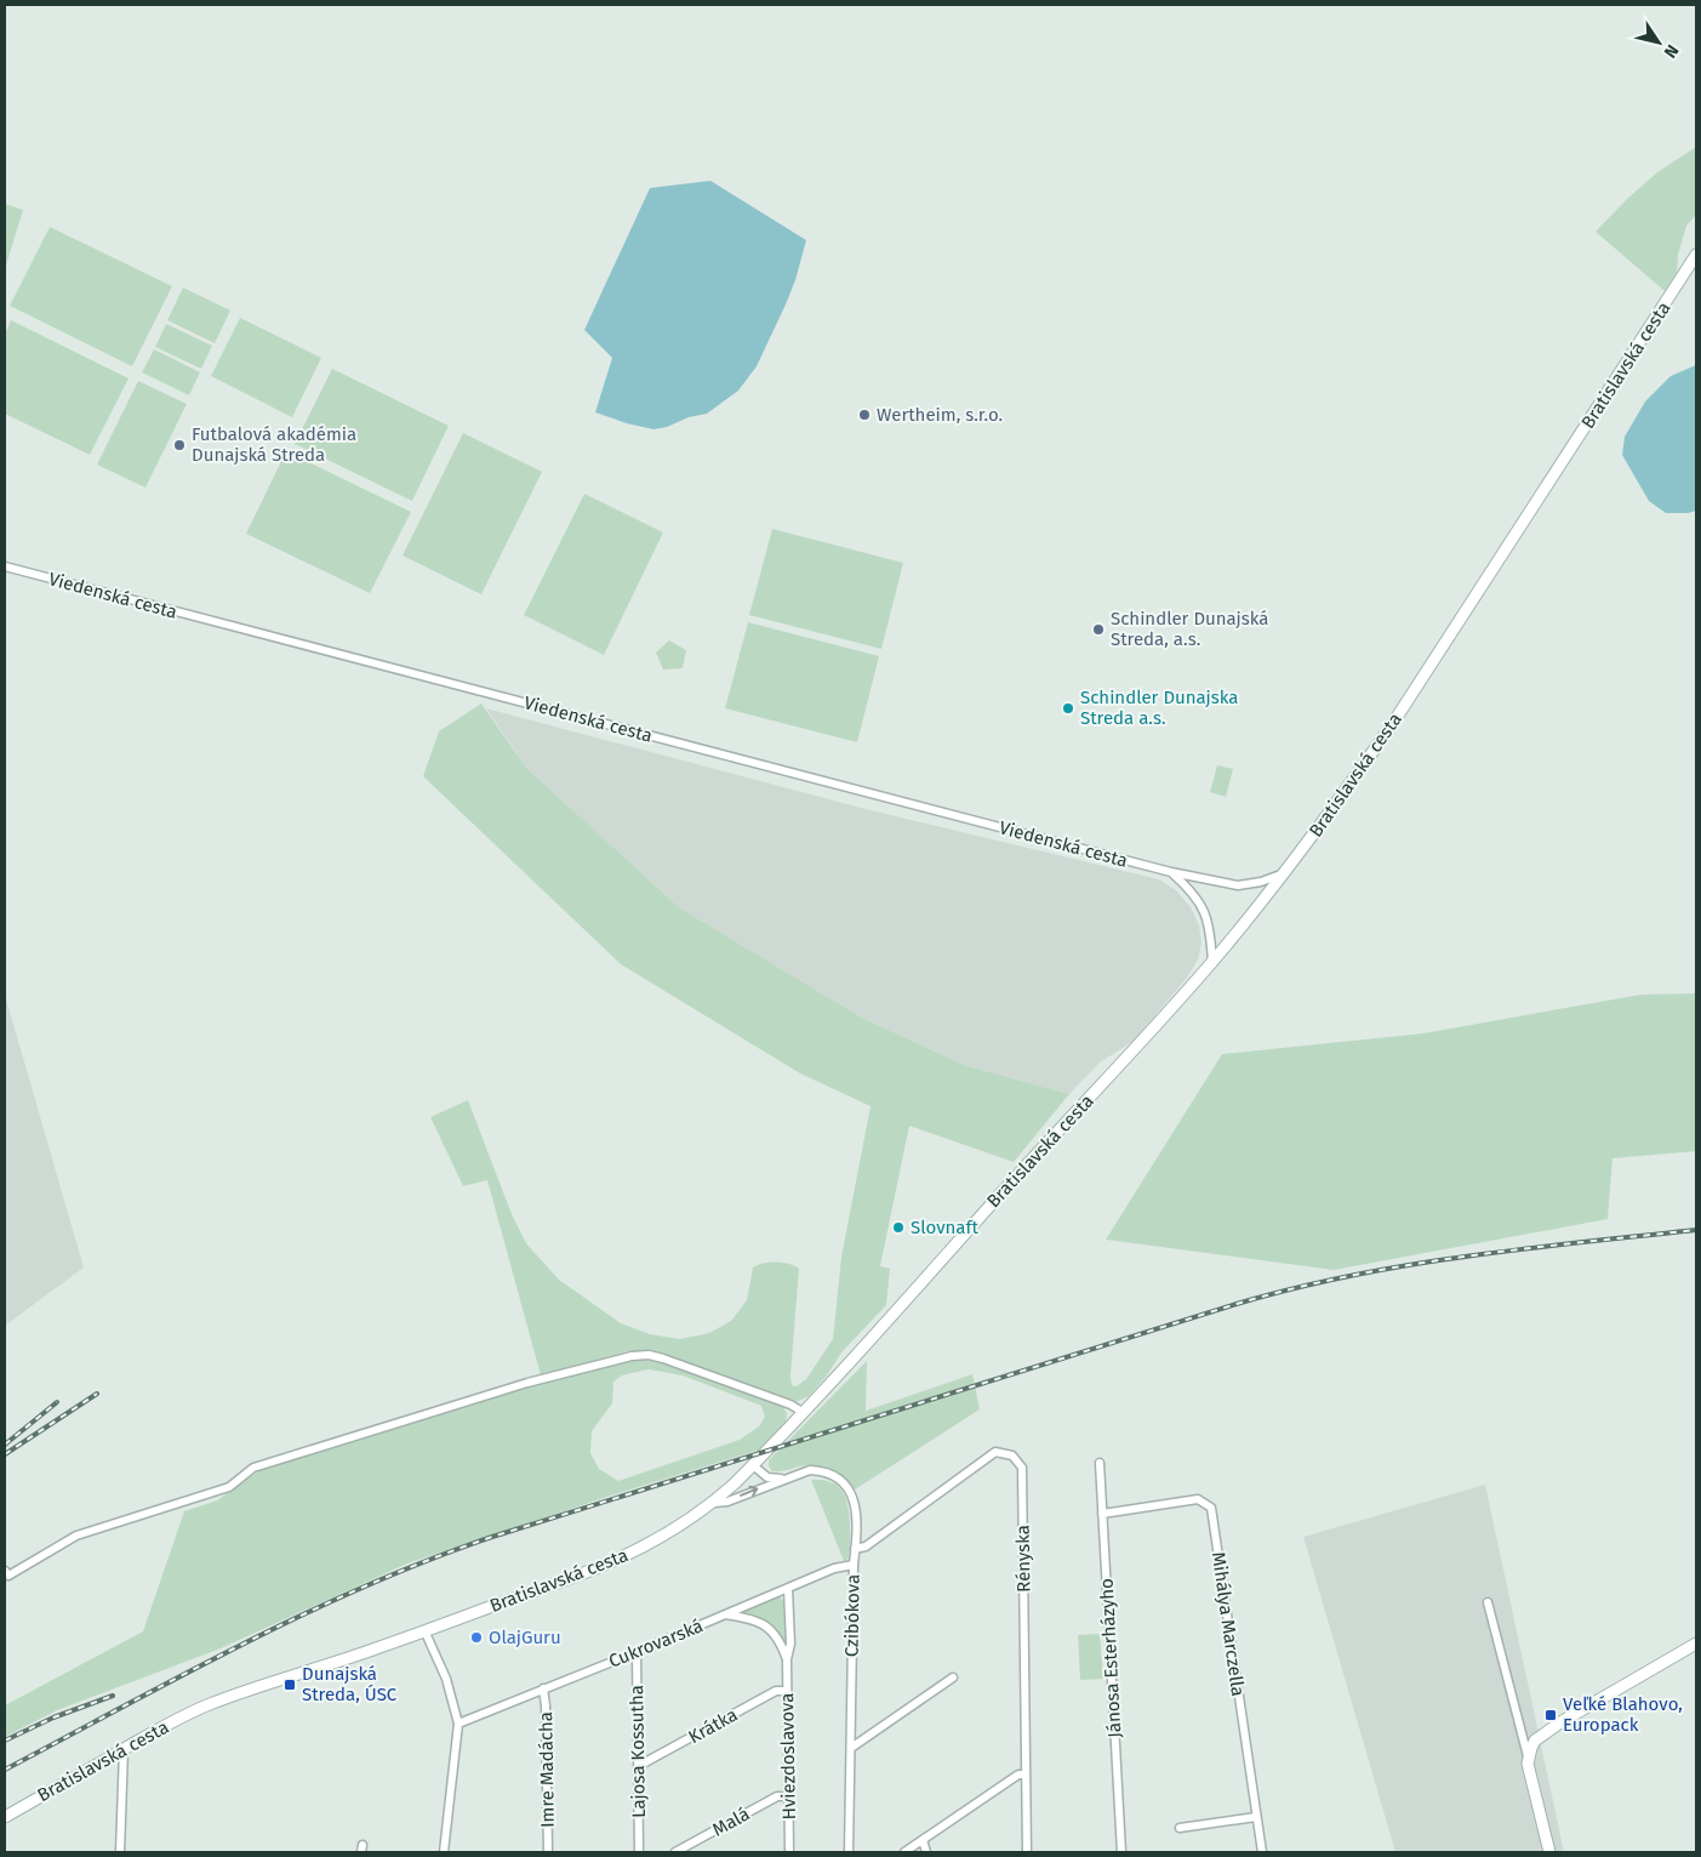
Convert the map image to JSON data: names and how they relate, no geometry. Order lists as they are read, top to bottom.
{
  "streets": {
    "street": [
      "Bratislavská cesta",
      "Viedenská cesta",
      "Rényska",
      "Czibókova",
      "Mihálya Marczella",
      "Cukrovarská",
      "Jánosa Esterházyho",
      "Krátka",
      "Lajosa Kossutha",
      "Hviezdoslavova",
      "Imre Madácha",
      "Malá"
    ]
  },
  "crossings": [
    ["Bratislavská cesta", "Viedenská cesta"],
    ["Bratislavská cesta", "Czibókova"],
    ["Rényska", "Czibókova"],
    ["Czibókova", "Cukrovarská"],
    ["Mihálya Marczella", "Jánosa Esterházyho"],
    ["Cukrovarská", "Lajosa Kossutha"],
    ["Cukrovarská", "Hviezdoslavova"],
    ["Cukrovarská", "Imre Madácha"],
    ["Krátka", "Lajosa Kossutha"],
    ["Krátka", "Hviezdoslavova"],
    ["Hviezdoslavova", "Malá"]
  ],
  "places": {
    "other": [
      "Wertheim, s.r.o.",
      "Futbalová akadémia Dunajská Streda",
      "Schindler Dunajská Streda, a.s.",
      "Schindler Dunajska Streda a.s.",
      "Slovnaft",
      "OlajGuru"
    ],
    "transit": ["Dunajská Streda, ÚSC", "Veľké Blahovo, Europack"]
  },
  "north": "bottom right"
}
